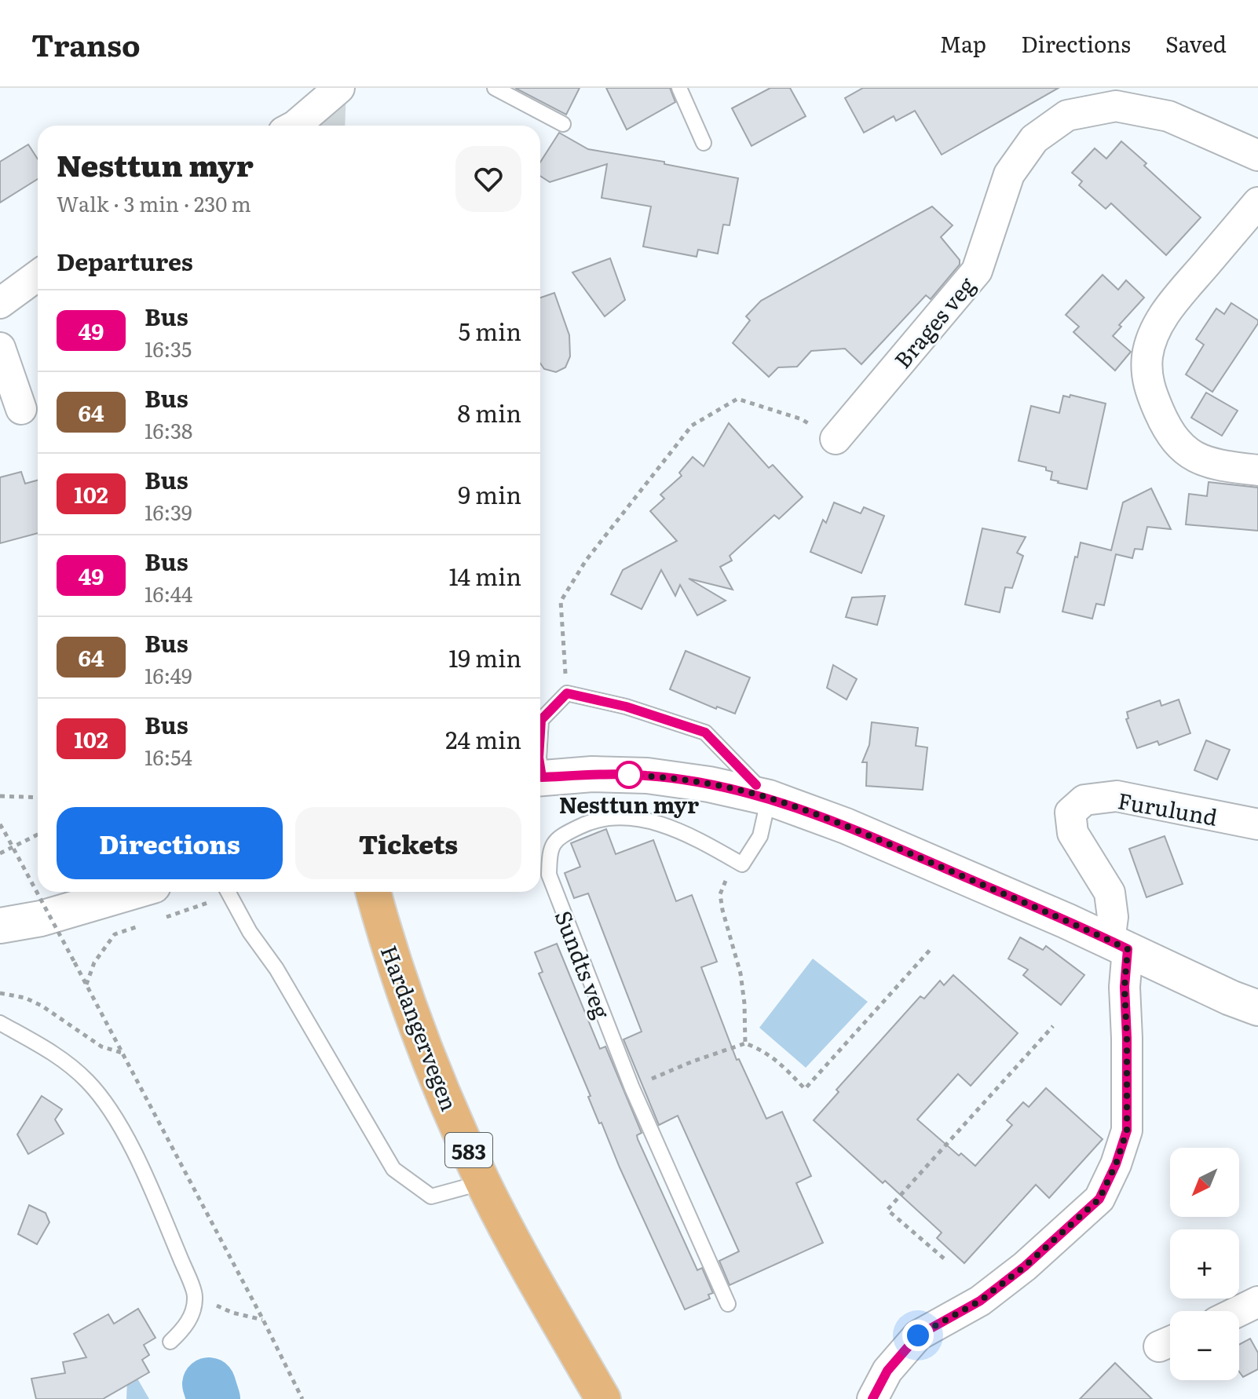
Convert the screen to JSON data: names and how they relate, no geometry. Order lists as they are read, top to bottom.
{
  "streets": {
    "main road": ["Hardangervegen", "583"],
    "street": ["Brages veg", "Furulund"],
    "lane": ["Sundts veg"]
  },
  "places": ["Nesttun myr"],
  "lines": ["bus line 49"],
  "north": "bottom left",
  "page": {
    "header": "Transo",
    "nav": ["Map", "Directions", "Saved"],
    "heading": [
      ["Nesttun myr", "Walk · 3 min · 230 m"],
      "Departures"
    ],
    "list": [
      {
        "mark": "49",
        "name": "Bus",
        "note": "16:35",
        "value": "5 min"
      },
      {
        "mark": "64",
        "name": "Bus",
        "note": "16:38",
        "value": "8 min"
      },
      {
        "mark": "102",
        "name": "Bus",
        "note": "16:39",
        "value": "9 min"
      },
      {
        "mark": "49",
        "name": "Bus",
        "note": "16:44",
        "value": "14 min"
      },
      {
        "mark": "64",
        "name": "Bus",
        "note": "16:49",
        "value": "19 min"
      },
      {
        "mark": "102",
        "name": "Bus",
        "note": "16:54",
        "value": "24 min"
      }
    ],
    "buttons": ["Directions", "Tickets"],
    "map_buttons": ["+", "−"]
  }
}
